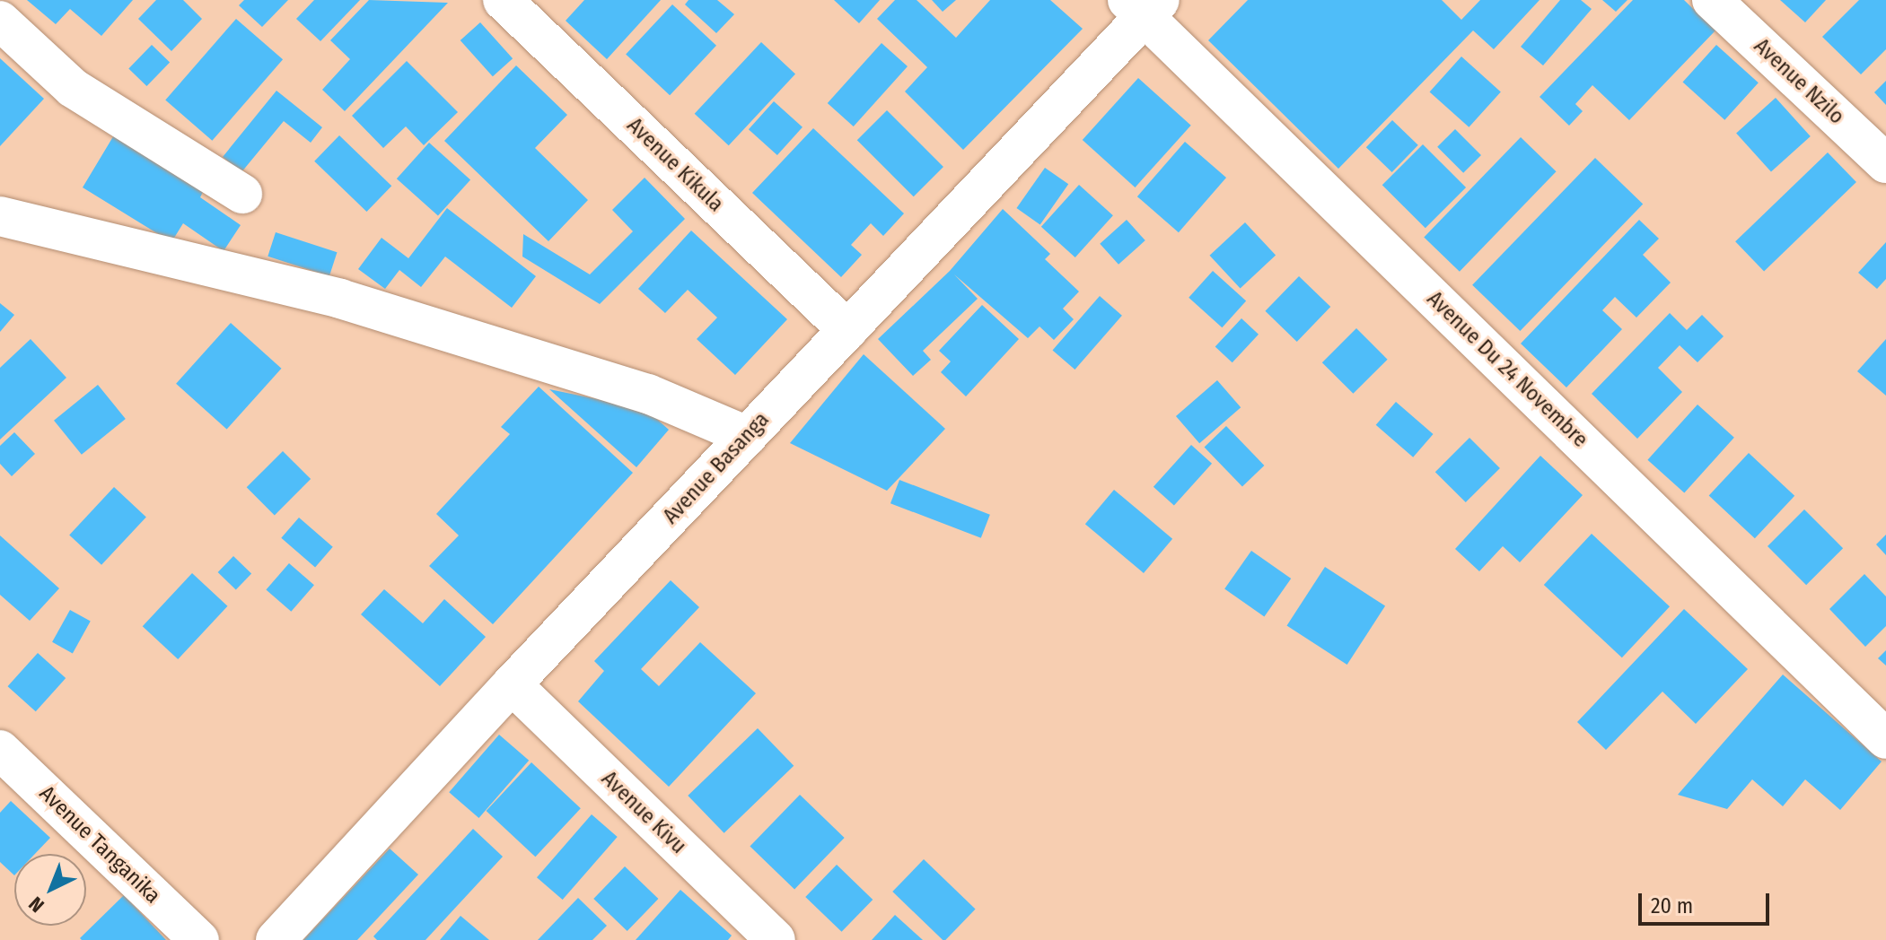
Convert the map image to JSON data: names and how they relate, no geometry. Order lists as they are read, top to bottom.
{
  "streets": {
    "street": [
      "Avenue Nzilo",
      "Avenue Kikula",
      "Avenue Du 24 Novembre",
      "Avenue Basanga",
      "Avenue Kivu",
      "Avenue Tanganika"
    ]
  },
  "crossings": [
    ["Avenue Kikula", "Avenue Basanga"],
    ["Avenue Du 24 Novembre", "Avenue Basanga"],
    ["Avenue Basanga", "Avenue Kivu"]
  ],
  "scale_bar": "20 m",
  "north": "bottom left"
}
